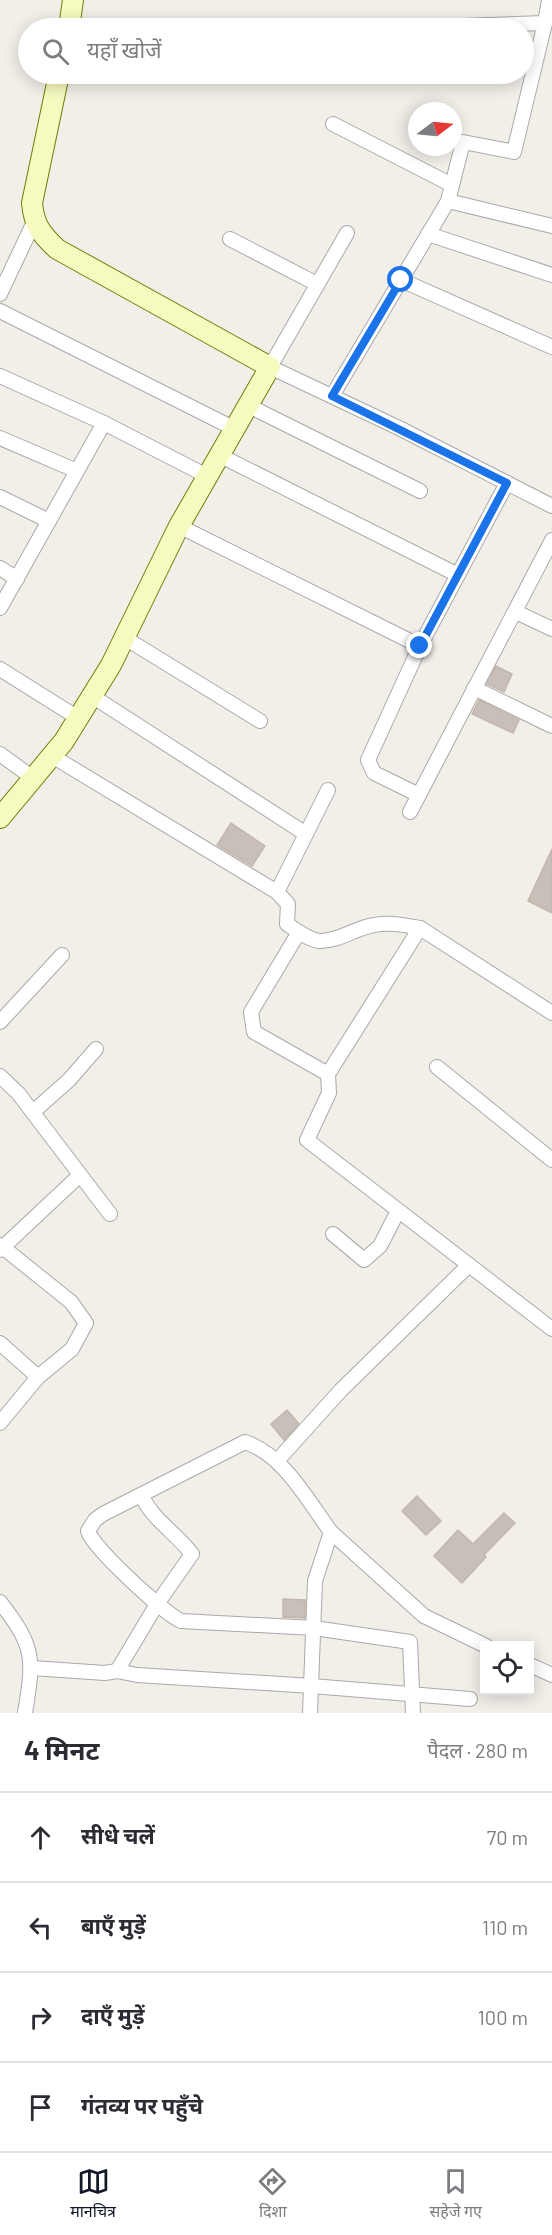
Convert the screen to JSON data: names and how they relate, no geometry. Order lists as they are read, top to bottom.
{
  "north": "right",
  "page": {
    "search": "यहाँ खोजें",
    "heading": ["4 मिनट", "पैदल · 280 m"],
    "list": [
      ["सीधे चलें", "70 m"],
      ["बाएँ मुड़ें", "110 m"],
      ["दाएँ मुड़ें", "100 m"],
      "गंतव्य पर पहुँचे"
    ],
    "nav": ["मानचित्र", "दिशा", "सहेजे गए"]
  }
}
